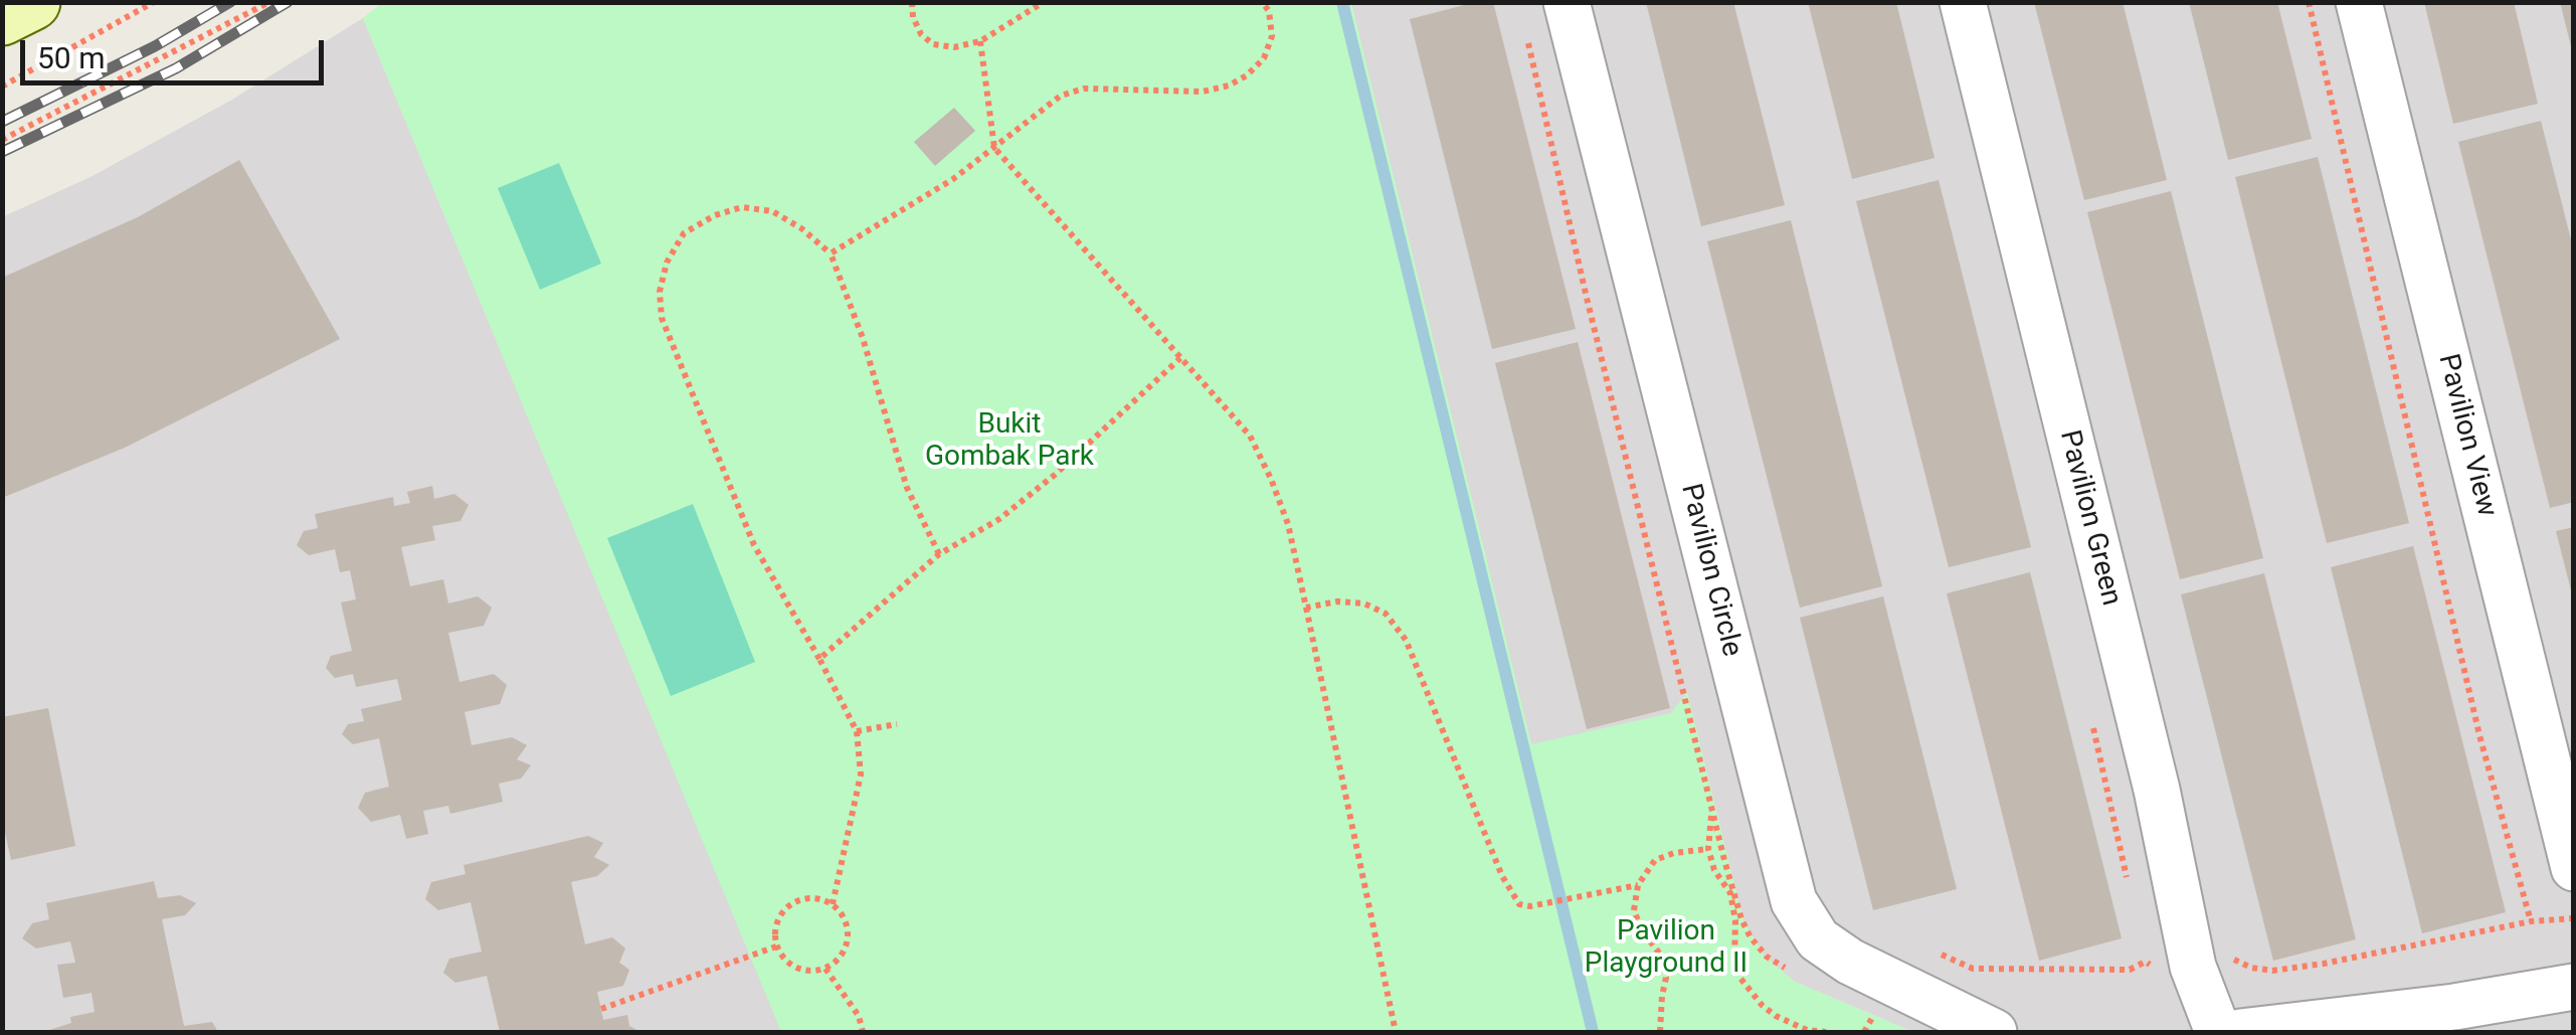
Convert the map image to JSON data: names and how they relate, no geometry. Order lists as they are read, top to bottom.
{
  "streets": {
    "street": ["Pavilion View", "Pavilion Green", "Pavilion Circle"]
  },
  "parks": ["Bukit Gombak Park", "Pavilion Playground II"],
  "scale_bar": "50 m"
}
